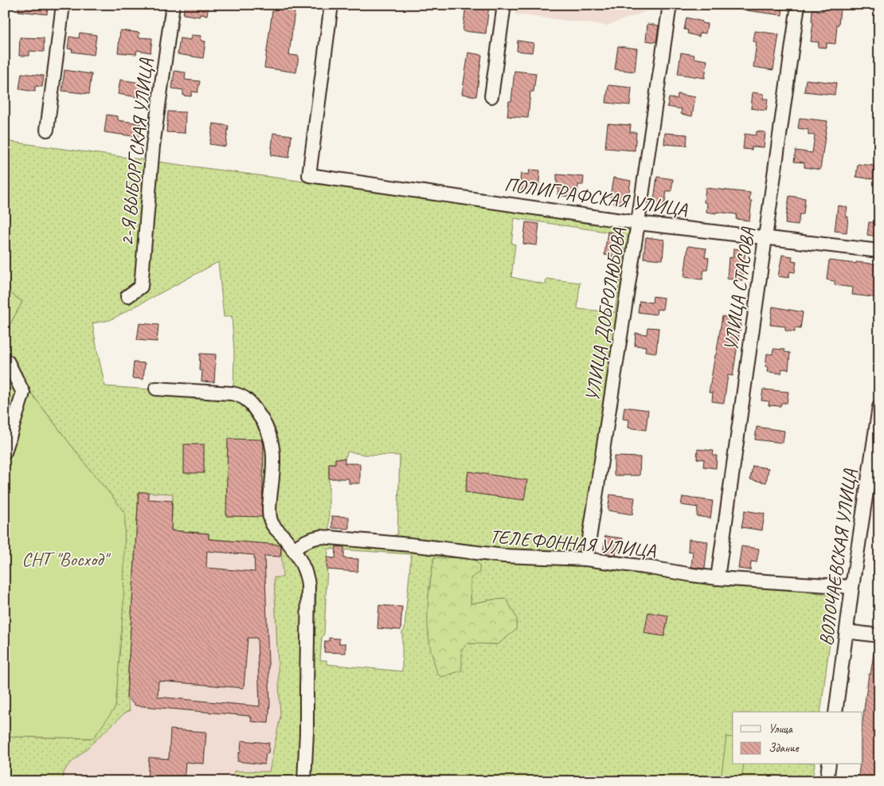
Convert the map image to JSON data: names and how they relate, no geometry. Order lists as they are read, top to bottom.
{
  "streets": {
    "street": [
      "2-Я ВЫБОРГСКАЯ УЛИЦА",
      "ПОЛИГРАФСКАЯ УЛИЦА",
      "УЛИЦА СТАСОВА",
      "УЛИЦА ДОБРОЛЮБОВА",
      "ТЕЛЕФОННАЯ УЛИЦА",
      "ВОЛОЧАЕВСКАЯ УЛИЦА"
    ]
  },
  "crossings": [
    ["ПОЛИГРАФСКАЯ УЛИЦА", "УЛИЦА СТАСОВА"],
    ["ПОЛИГРАФСКАЯ УЛИЦА", "УЛИЦА ДОБРОЛЮБОВА"],
    ["УЛИЦА СТАСОВА", "ТЕЛЕФОННАЯ УЛИЦА"],
    ["УЛИЦА ДОБРОЛЮБОВА", "ТЕЛЕФОННАЯ УЛИЦА"],
    ["ТЕЛЕФОННАЯ УЛИЦА", "ВОЛОЧАЕВСКАЯ УЛИЦА"]
  ],
  "parks": ["СНТ \"Восход\""],
  "legend": ["Улица", "Здание"]
}
